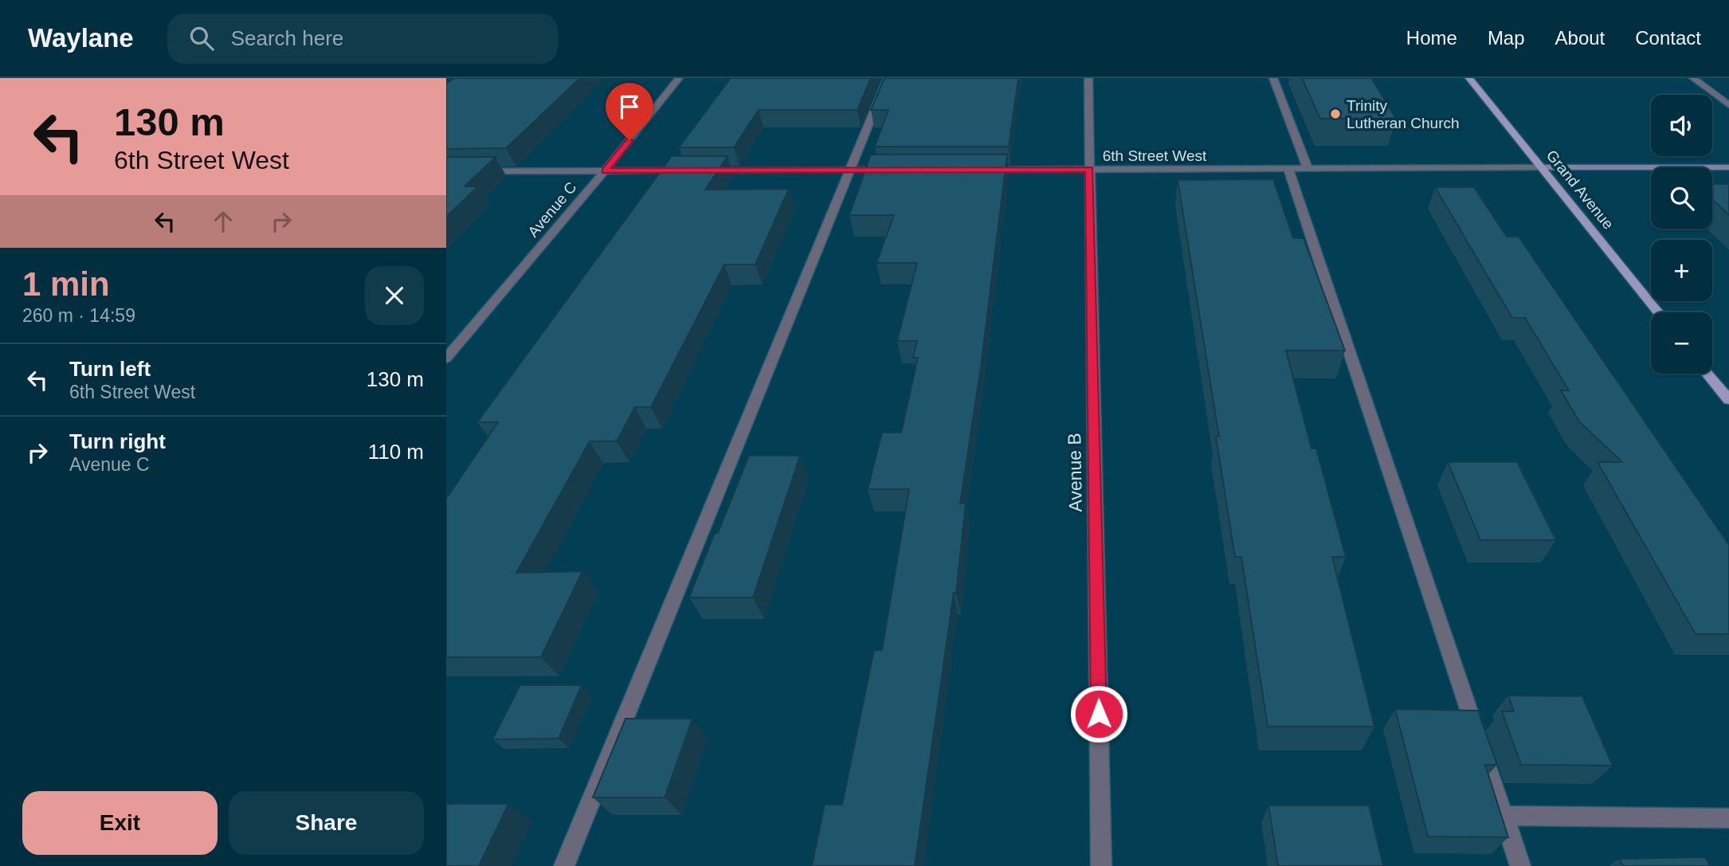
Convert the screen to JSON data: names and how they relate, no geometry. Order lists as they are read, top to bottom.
{
  "streets": {
    "main road": ["Grand Avenue"],
    "street": ["6th Street West", "Avenue C", "Avenue B"]
  },
  "crossings": [
    ["6th Street West", "Grand Avenue"],
    ["6th Street West", "Avenue B"]
  ],
  "places": ["Trinity Lutheran Church"],
  "page": {
    "header": "Waylane",
    "search": "Search here",
    "nav": [
      "Home",
      "Map",
      "About",
      "Contact"
    ],
    "turn": ["130 m", "6th Street West"],
    "map_buttons": ["+", "−"],
    "heading": ["1 min", "260 m · 14:59"],
    "list": [
      {
        "name": "Turn left",
        "note": "6th Street West",
        "value": "130 m"
      },
      {
        "name": "Turn right",
        "note": "Avenue C",
        "value": "110 m"
      }
    ],
    "buttons": ["Exit", "Share"]
  }
}
